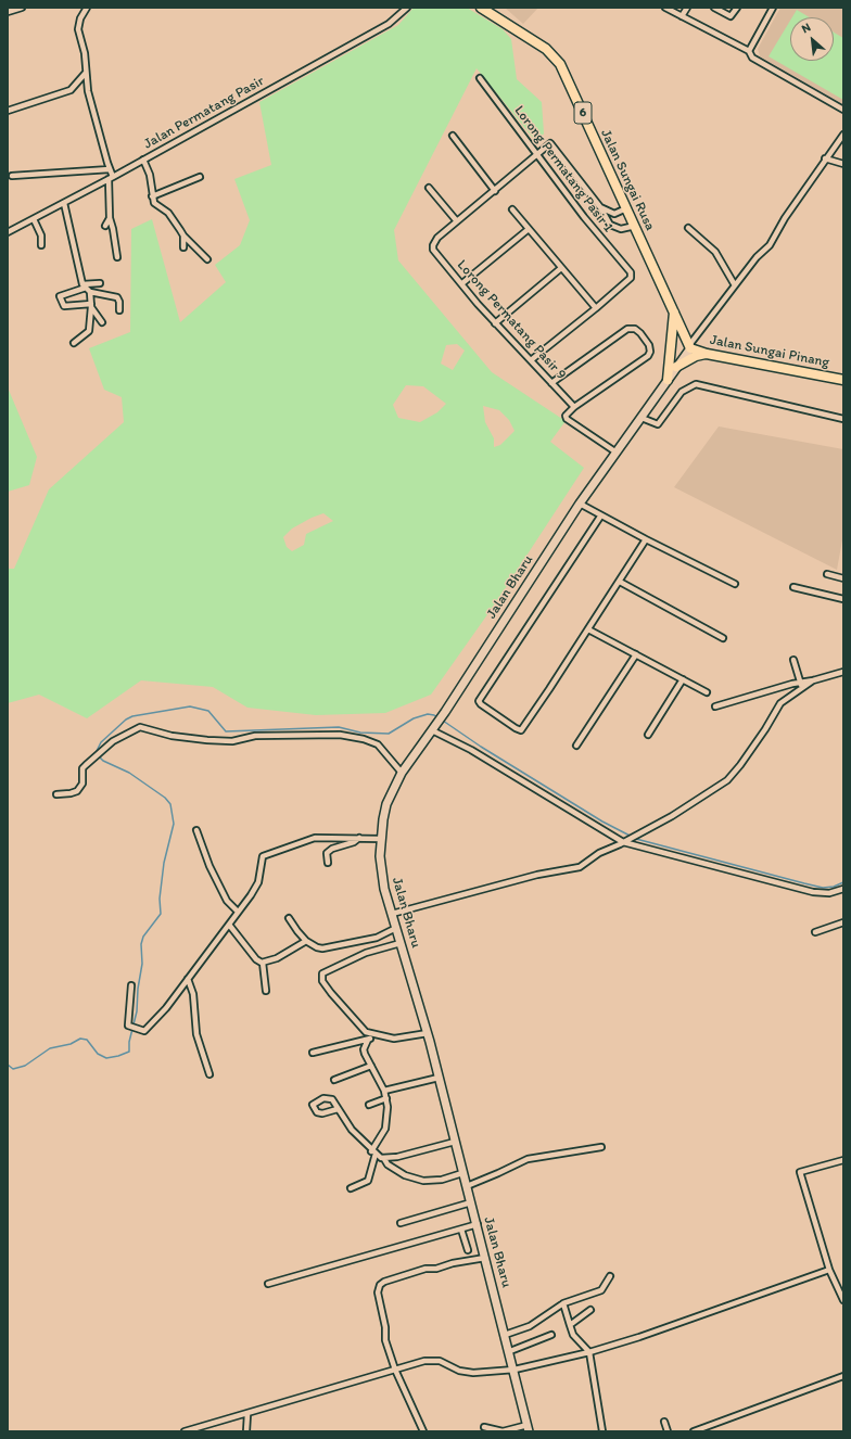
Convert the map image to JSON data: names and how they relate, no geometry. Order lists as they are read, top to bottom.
{
  "streets": {
    "main road": [
      "6",
      "Jalan Sungai Rusa",
      "Jalan Sungai Pinang",
      "Jalan Bharu"
    ],
    "street": ["Jalan Permatang Pasir", "Lorong Permatang Pasir 1", "Lorong Permatang Pasir 9"]
  },
  "crossings": [
    ["Jalan Sungai Rusa", "Jalan Sungai Pinang"],
    ["Jalan Sungai Rusa", "Jalan Bharu"],
    ["Jalan Sungai Pinang", "Jalan Bharu"]
  ],
  "north": "top left"
}
